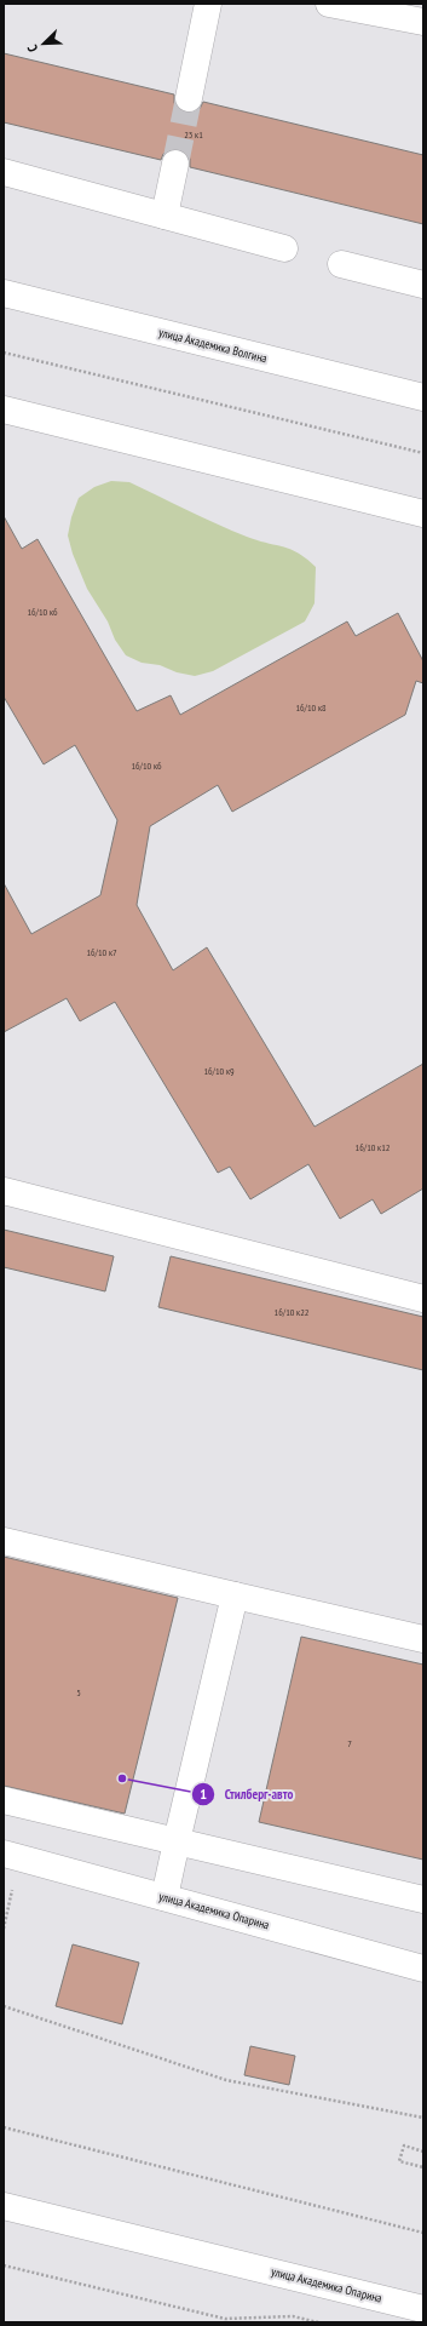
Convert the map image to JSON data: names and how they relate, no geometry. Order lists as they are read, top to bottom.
{
  "streets": {
    "street": ["улица Академика Волгина", "улица Академика Опарина"]
  },
  "places": ["Стилберг-авто"],
  "house_numbers": [
    "23 к1",
    "16/10 к6",
    "16/10 к8",
    "16/10 к6",
    "16/10 к7",
    "16/10 к9",
    "16/10 к12",
    "16/10 к22",
    "5",
    "7"
  ],
  "north": "bottom left"
}
